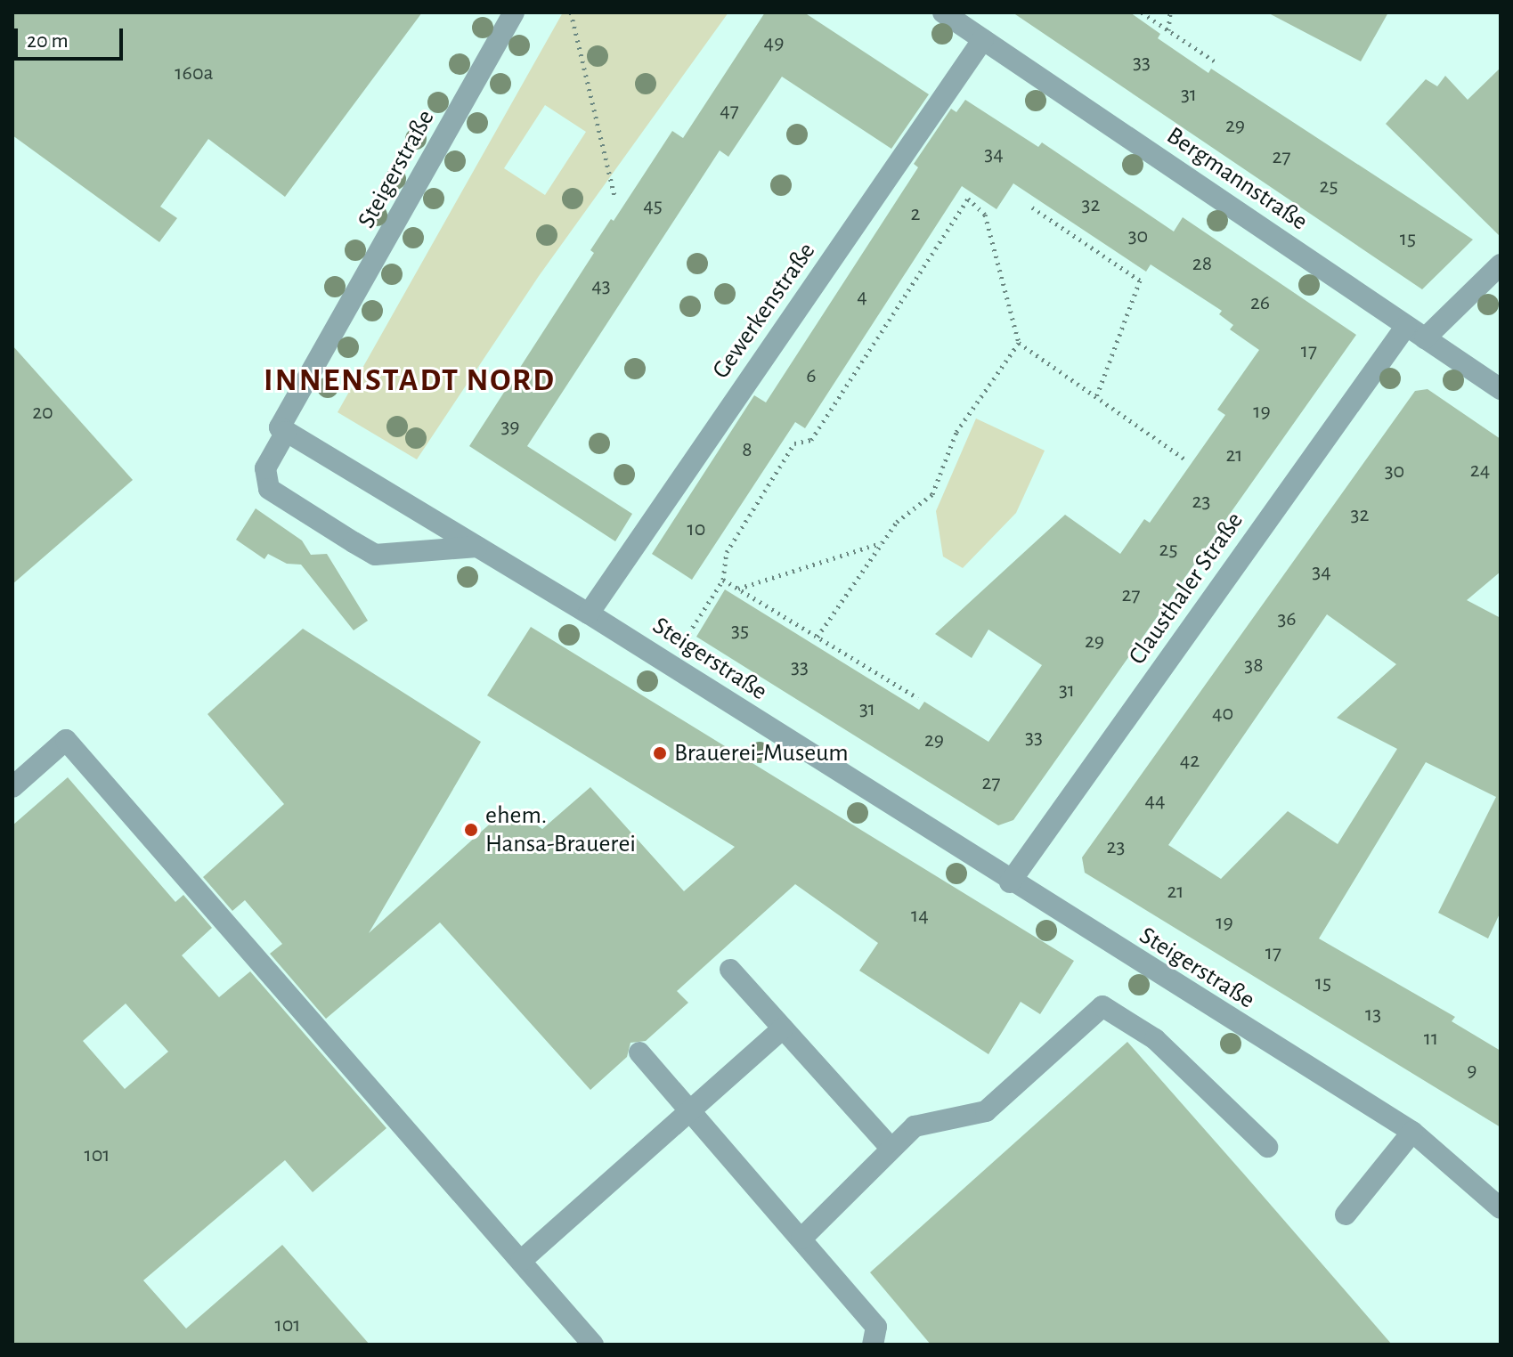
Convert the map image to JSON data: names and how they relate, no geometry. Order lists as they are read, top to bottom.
{
  "streets": {
    "street": [
      "Steigerstraße",
      "Bergmannstraße",
      "Gewerkenstraße",
      "Clausthaler Straße"
    ]
  },
  "crossings": [
    ["Steigerstraße", "Gewerkenstraße"],
    ["Steigerstraße", "Clausthaler Straße"],
    ["Bergmannstraße", "Gewerkenstraße"],
    ["Bergmannstraße", "Clausthaler Straße"]
  ],
  "districts": ["INNENSTADT NORD"],
  "places": ["Brauerei-Museum", "ehem. Hansa-Brauerei"],
  "house_numbers": [
    "49",
    "33",
    "160a",
    "31",
    "47",
    "29",
    "34",
    "27",
    "25",
    "32",
    "45",
    "2",
    "30",
    "15",
    "28",
    "43",
    "4",
    "26",
    "17",
    "6",
    "19",
    "20",
    "39",
    "8",
    "21",
    "24",
    "30",
    "23",
    "32",
    "10",
    "25",
    "34",
    "27",
    "36",
    "35",
    "29",
    "38",
    "33",
    "31",
    "31",
    "40",
    "33",
    "29",
    "42",
    "27",
    "44",
    "23",
    "21",
    "14",
    "19",
    "17",
    "15",
    "13",
    "11",
    "9",
    "101",
    "101"
  ],
  "scale_bar": "20 m"
}
